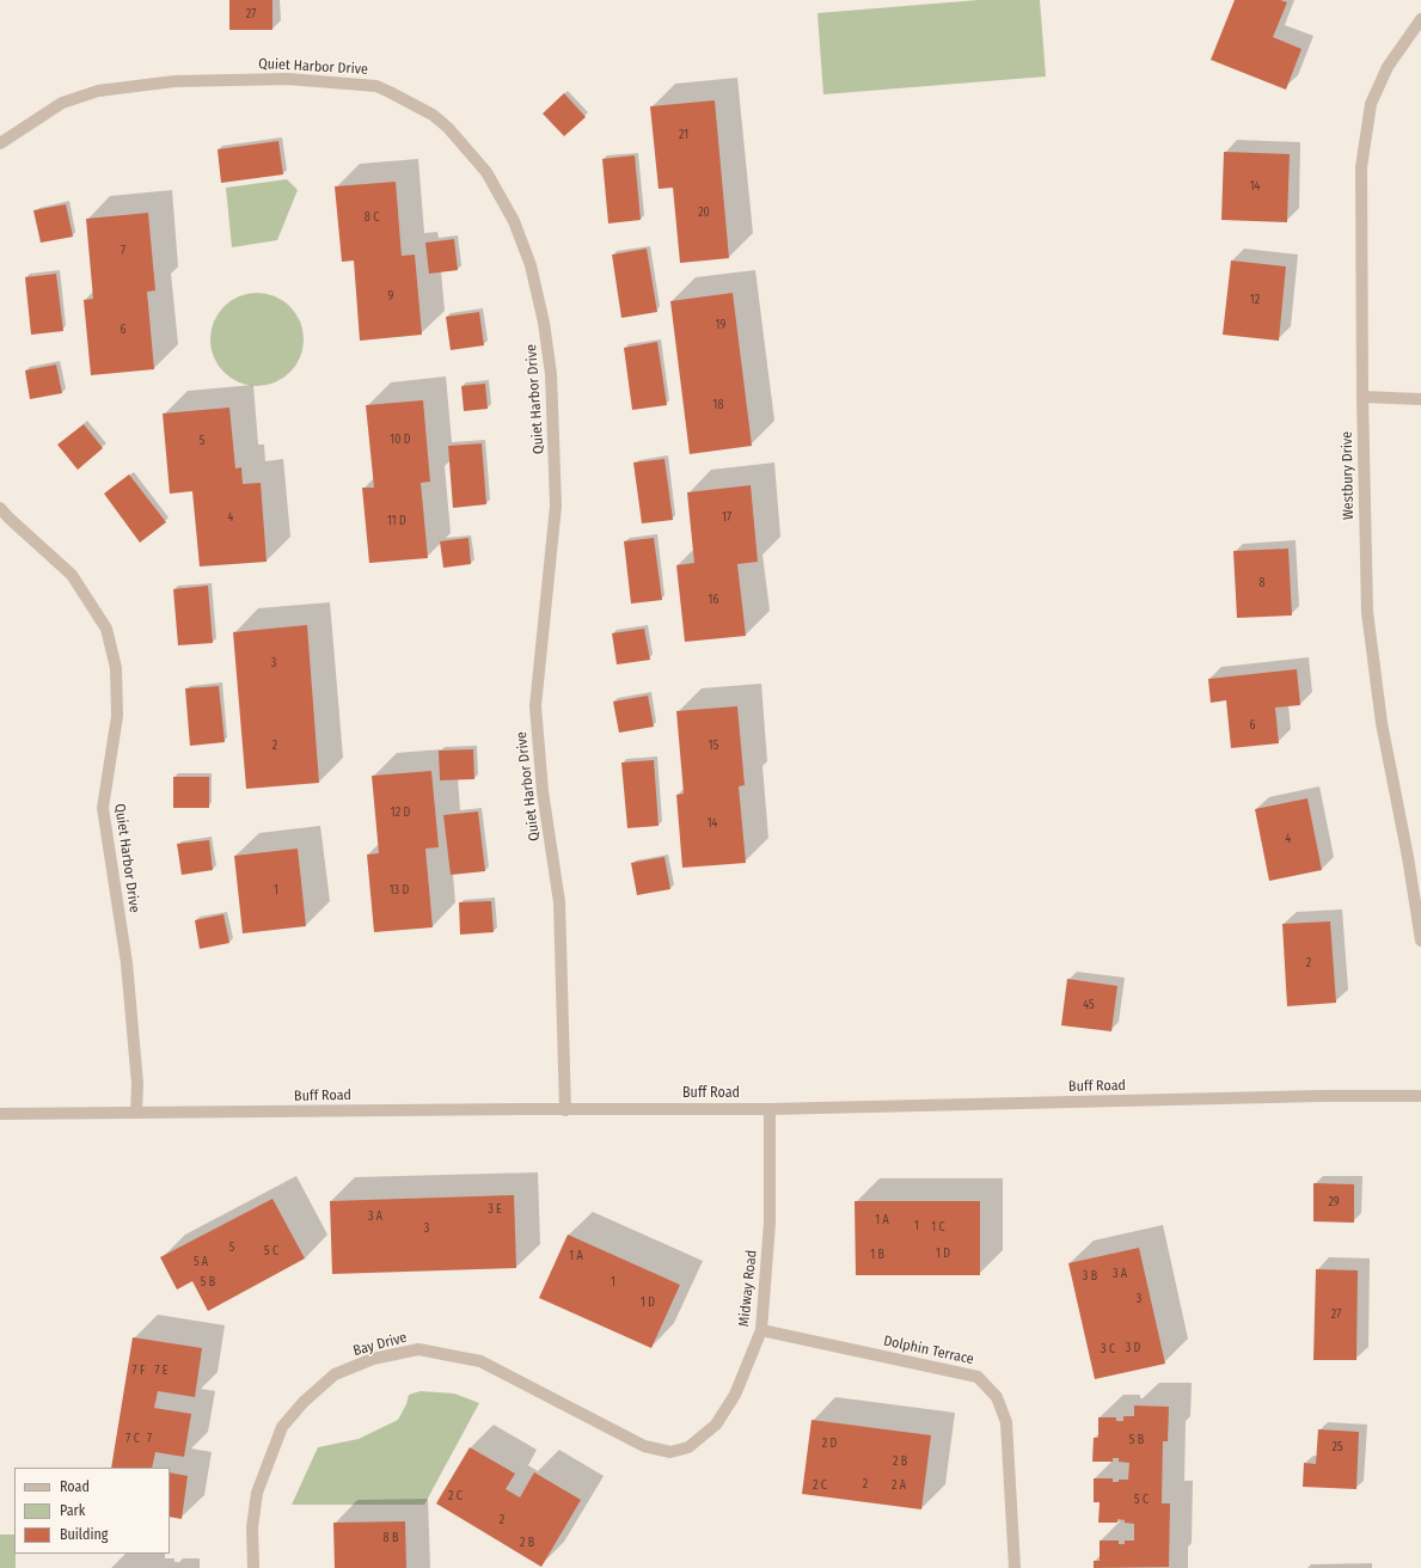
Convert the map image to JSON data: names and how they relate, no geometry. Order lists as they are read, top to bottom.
{
  "streets": {
    "street": [
      "Quiet Harbor Drive",
      "Westbury Drive",
      "Buff Road",
      "Midway Road",
      "Bay Drive",
      "Dolphin Terrace"
    ]
  },
  "crossings": [
    ["Quiet Harbor Drive", "Buff Road"],
    ["Buff Road", "Midway Road"],
    ["Midway Road", "Bay Drive"],
    ["Midway Road", "Dolphin Terrace"]
  ],
  "house_numbers": [
    "27",
    "21",
    "14",
    "20",
    "8 C",
    "7",
    "9",
    "12",
    "19",
    "6",
    "18",
    "10 D",
    "5",
    "4",
    "17",
    "11 D",
    "8",
    "16",
    "3",
    "6",
    "2",
    "15",
    "12 D",
    "14",
    "4",
    "1",
    "13 D",
    "2",
    "45",
    "29",
    "3 E",
    "3 A",
    "1 A",
    "1",
    "1 C",
    "3",
    "5",
    "5 C",
    "1 D",
    "1 B",
    "1 A",
    "5 A",
    "3 A",
    "3 B",
    "5 B",
    "1",
    "3",
    "1 D",
    "27",
    "3 D",
    "3 C",
    "7 F",
    "7 E",
    "7 C",
    "7",
    "5 B",
    "2 D",
    "25",
    "2 B",
    "2",
    "2 C",
    "2 A",
    "2 C",
    "5 C",
    "2",
    "8 B",
    "2 B"
  ],
  "legend": ["Road", "Park", "Building"]
}
